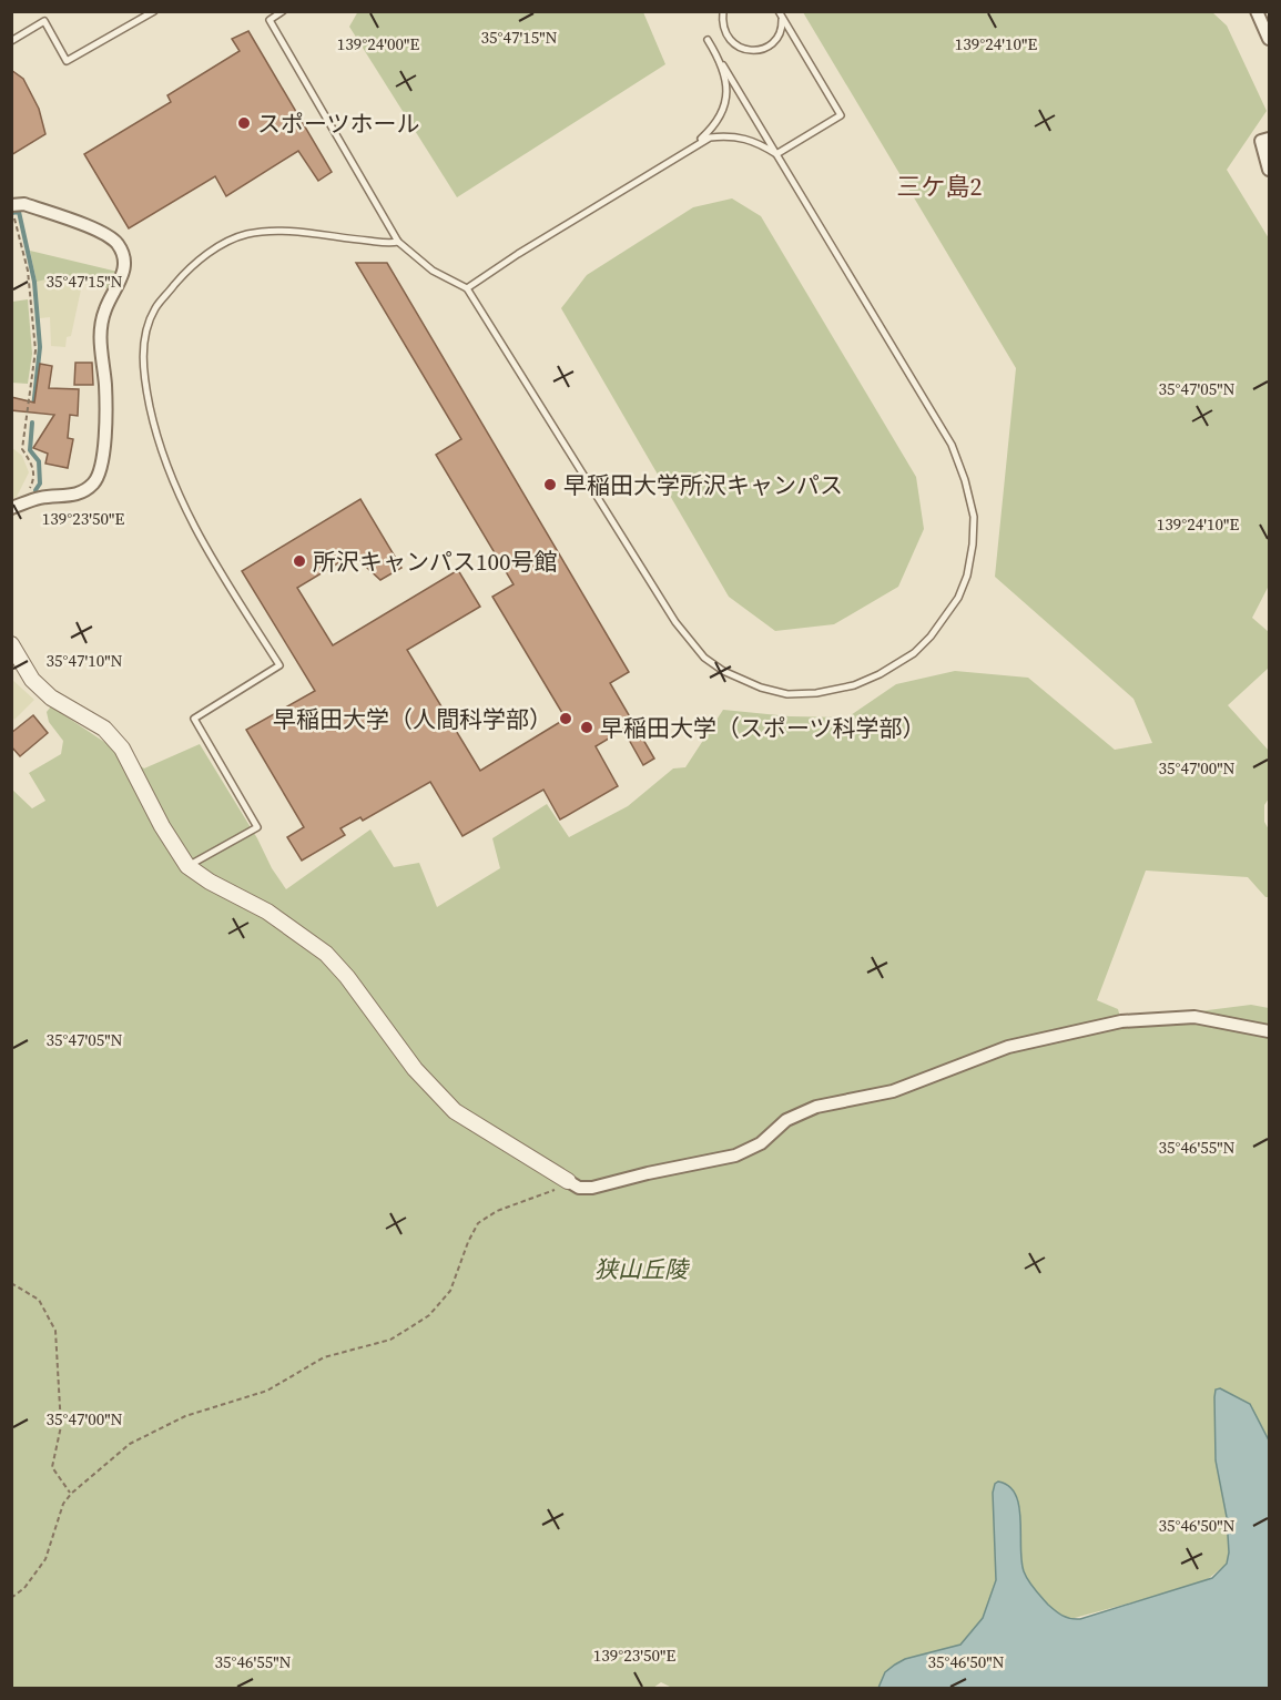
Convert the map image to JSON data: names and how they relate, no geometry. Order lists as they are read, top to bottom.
{
  "districts": ["三ケ島2"],
  "parks": ["狭山丘陵"],
  "places": [
    "スポーツホール",
    "早稲田大学所沢キャンパス",
    "所沢キャンパス100号館",
    "早稲田大学（人間科学部）",
    "早稲田大学（スポーツ科学部）"
  ],
  "coordinates": [
    "35°47'15\"N",
    "139°24'00\"E",
    "139°24'10\"E",
    "35°47'05\"N",
    "139°23'50\"E",
    "35°47'10\"N",
    "35°47'00\"N",
    "35°46'55\"N",
    "35°46'50\"N"
  ]
}
